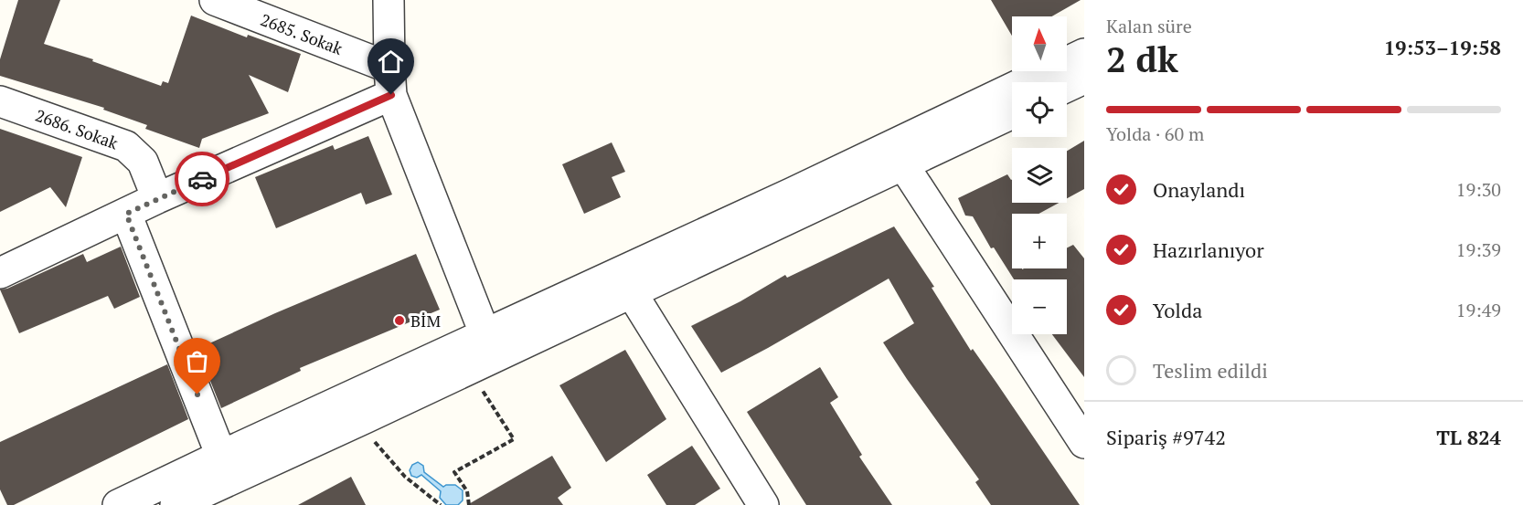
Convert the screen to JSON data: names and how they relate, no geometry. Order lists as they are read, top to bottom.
{
  "streets": {
    "street": ["2685. Sokak", "2686. Sokak"]
  },
  "places": ["BİM"],
  "north": "top",
  "page": {
    "heading": ["2 dk", "Kalan süre", "19:53–19:58"],
    "panel": ["Sipariş #9742", "TL 824"],
    "map_buttons": ["+", "−"],
    "bar": "Yolda · 60 m",
    "list": [
      ["Onaylandı", "19:30"],
      ["Hazırlanıyor", "19:39"],
      ["Yolda", "19:49"],
      "Teslim edildi"
    ]
  }
}
